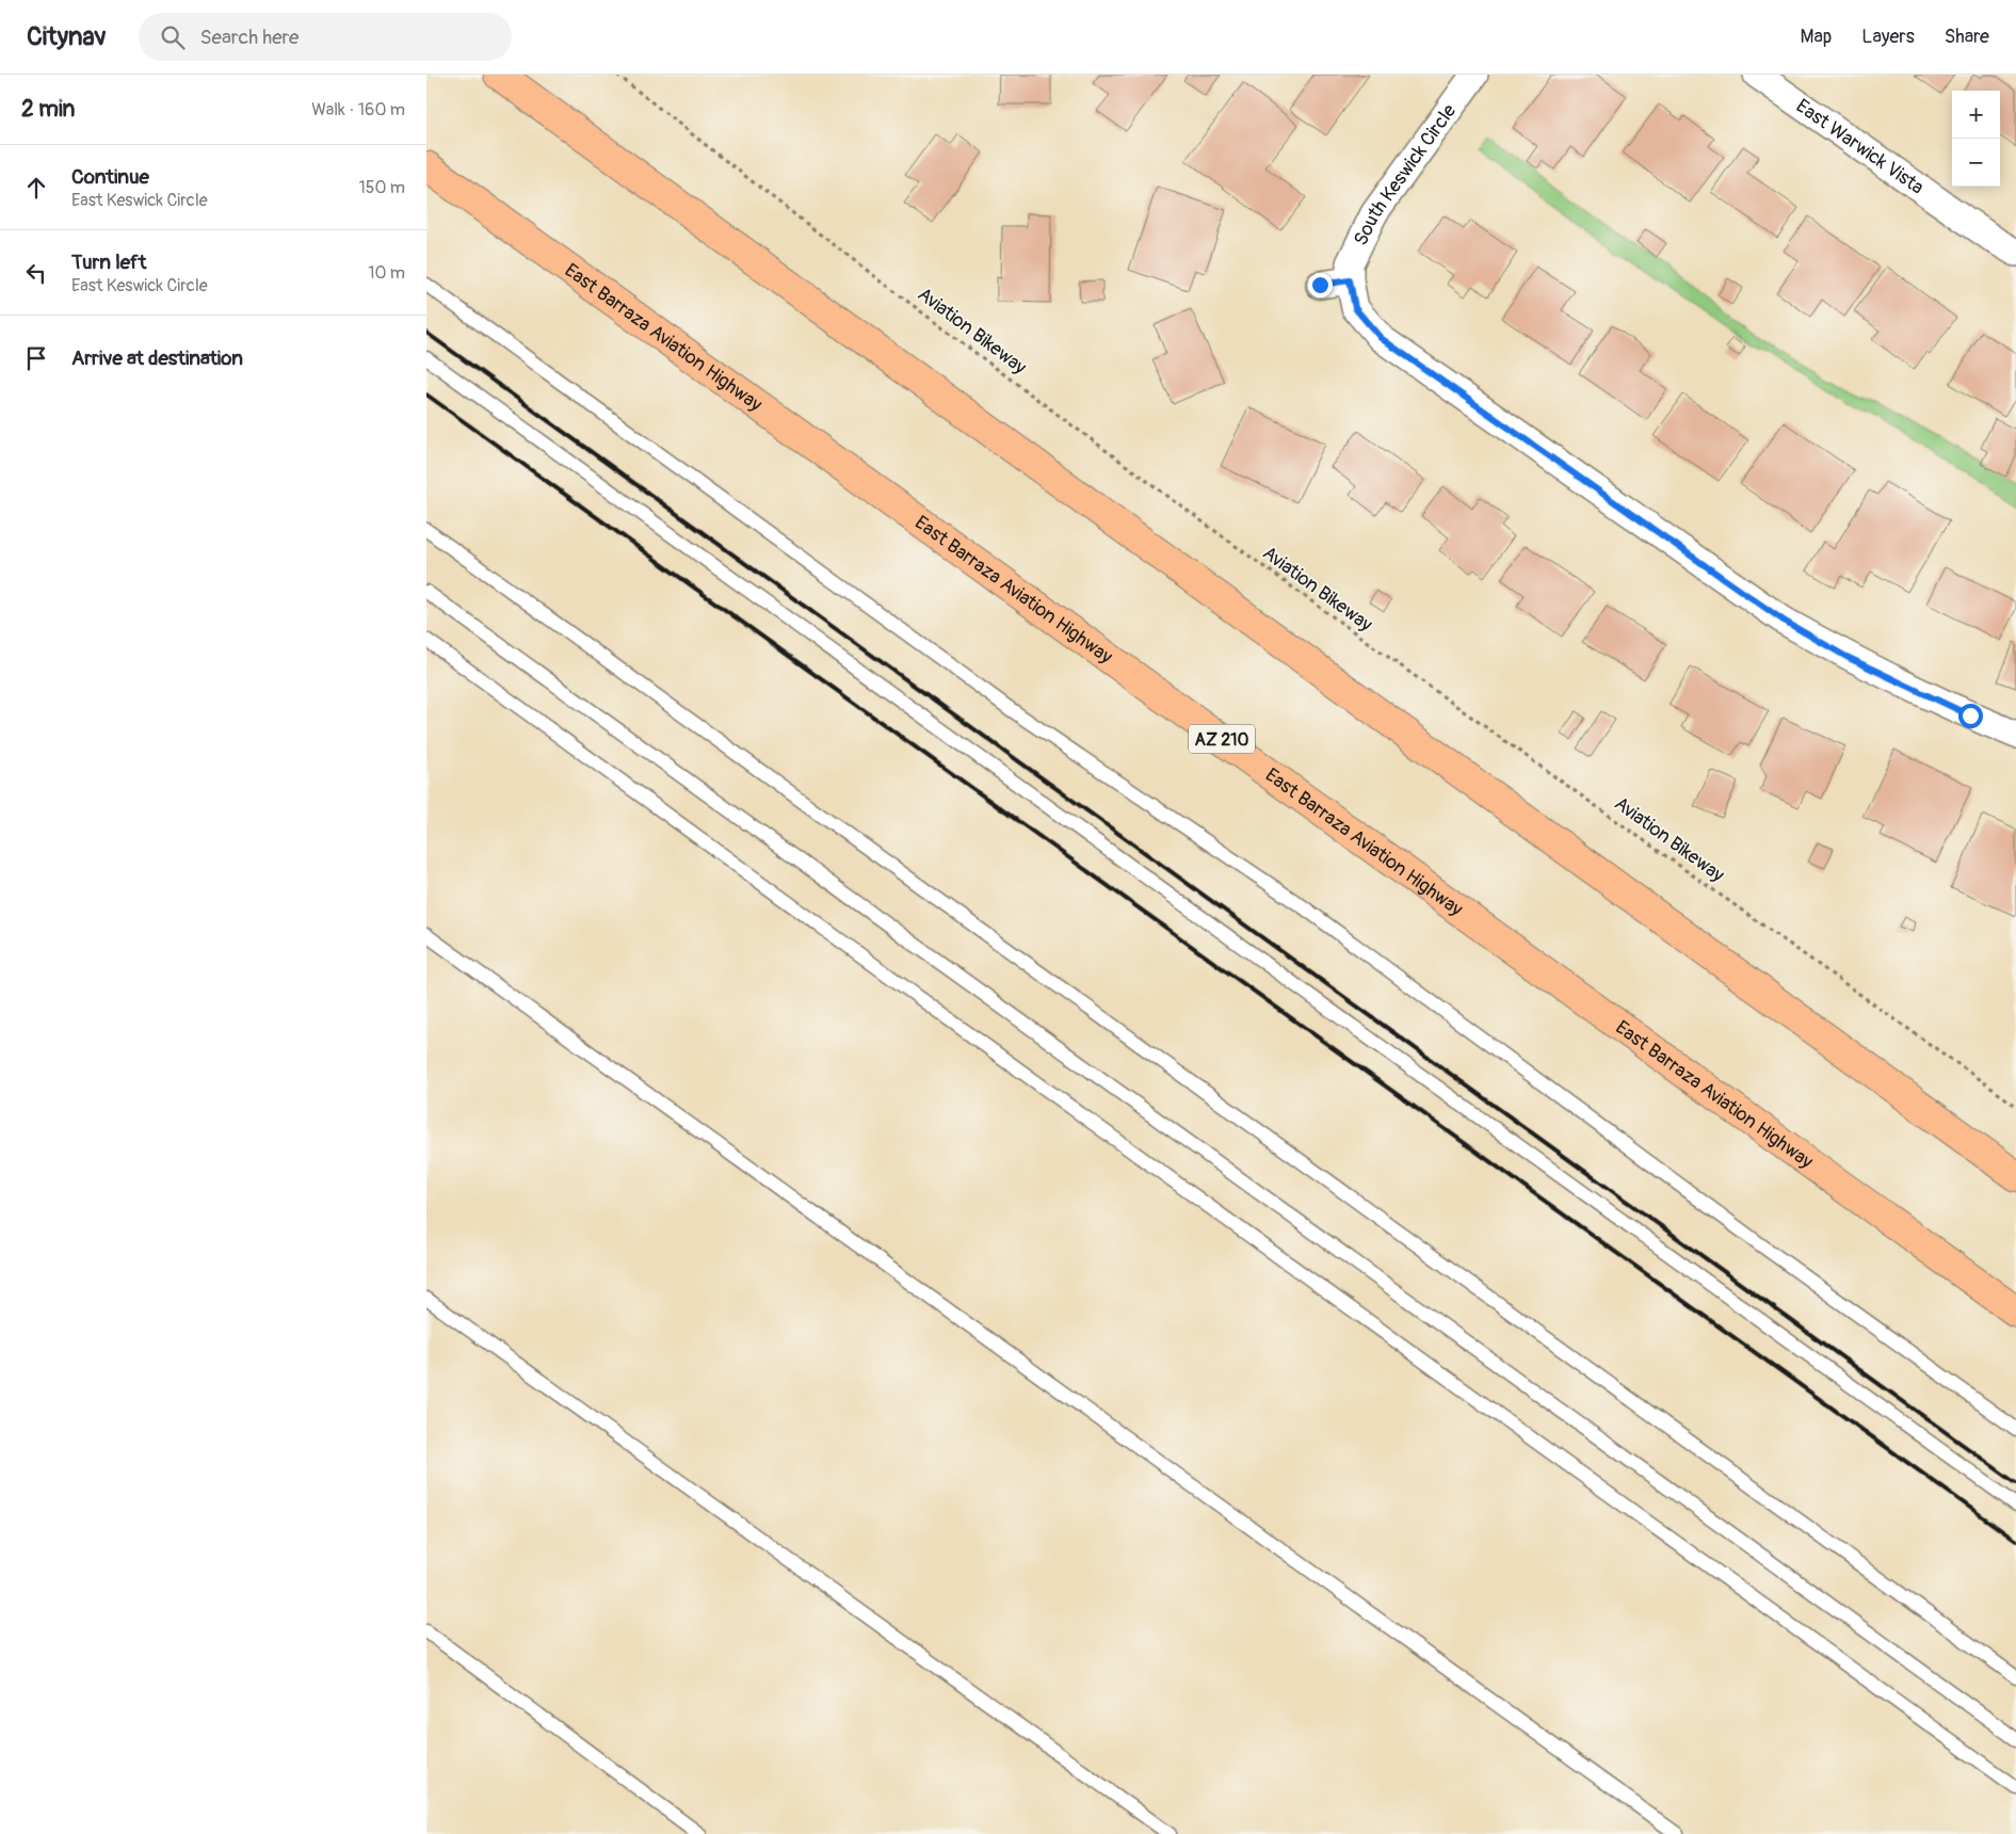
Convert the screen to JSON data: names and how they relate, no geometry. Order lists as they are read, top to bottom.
{
  "streets": {
    "main road": ["East Barraza Aviation Highway", "AZ 210"],
    "street": ["East Warwick Vista", "South Keswick Circle"],
    "path": ["Aviation Bikeway"]
  },
  "page": {
    "header": "Citynav",
    "search": "Search here",
    "nav": ["Map", "Layers", "Share"],
    "heading": ["2 min", "Walk · 160 m"],
    "map_buttons": ["+", "−"],
    "list": [
      ["Continue", "East Keswick Circle", "150 m"],
      ["Turn left", "East Keswick Circle", "10 m"],
      "Arrive at destination"
    ]
  }
}
